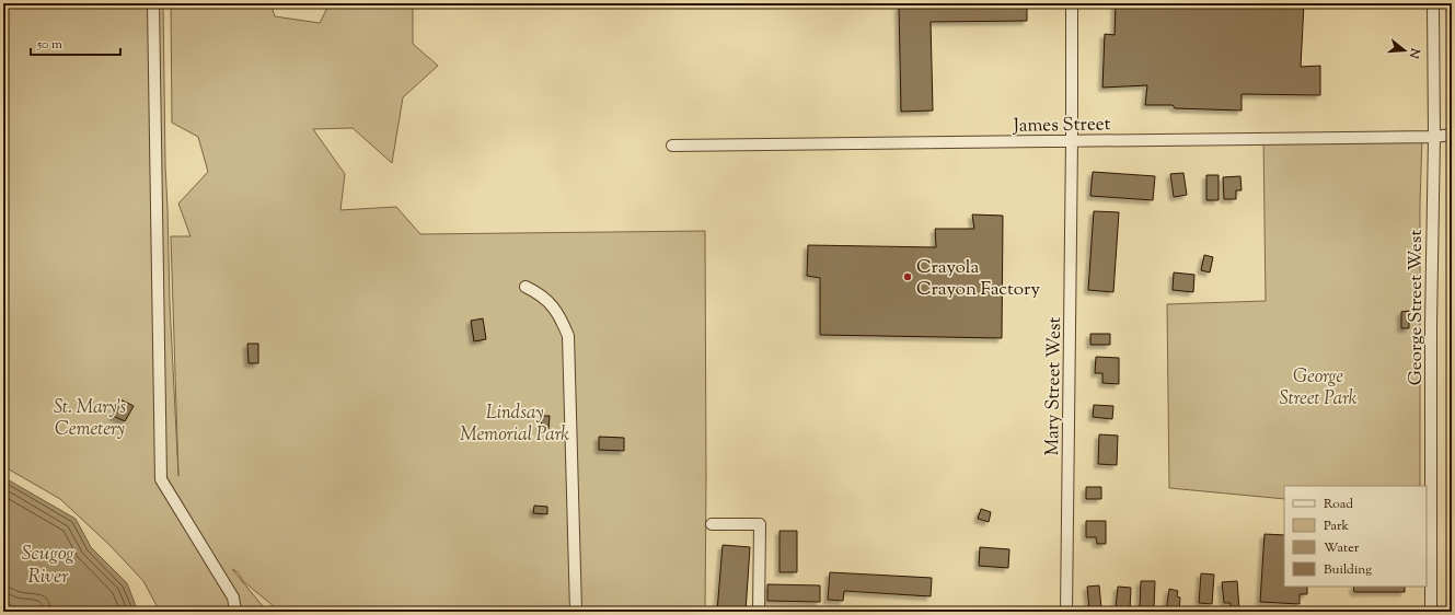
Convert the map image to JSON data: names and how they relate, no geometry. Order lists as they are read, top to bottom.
{
  "streets": {
    "street": ["James Street", "George Street West", "Mary Street West"]
  },
  "crossings": [
    ["James Street", "George Street West"],
    ["James Street", "Mary Street West"]
  ],
  "water": ["Scugog River"],
  "parks": ["George Street Park", "St. Mary's Cemetery", "Lindsay Memorial Park"],
  "places": ["Crayola Crayon Factory"],
  "legend": [
    "Road",
    "Park",
    "Water",
    "Building"
  ],
  "scale_bar": "50 m",
  "north": "right"
}
